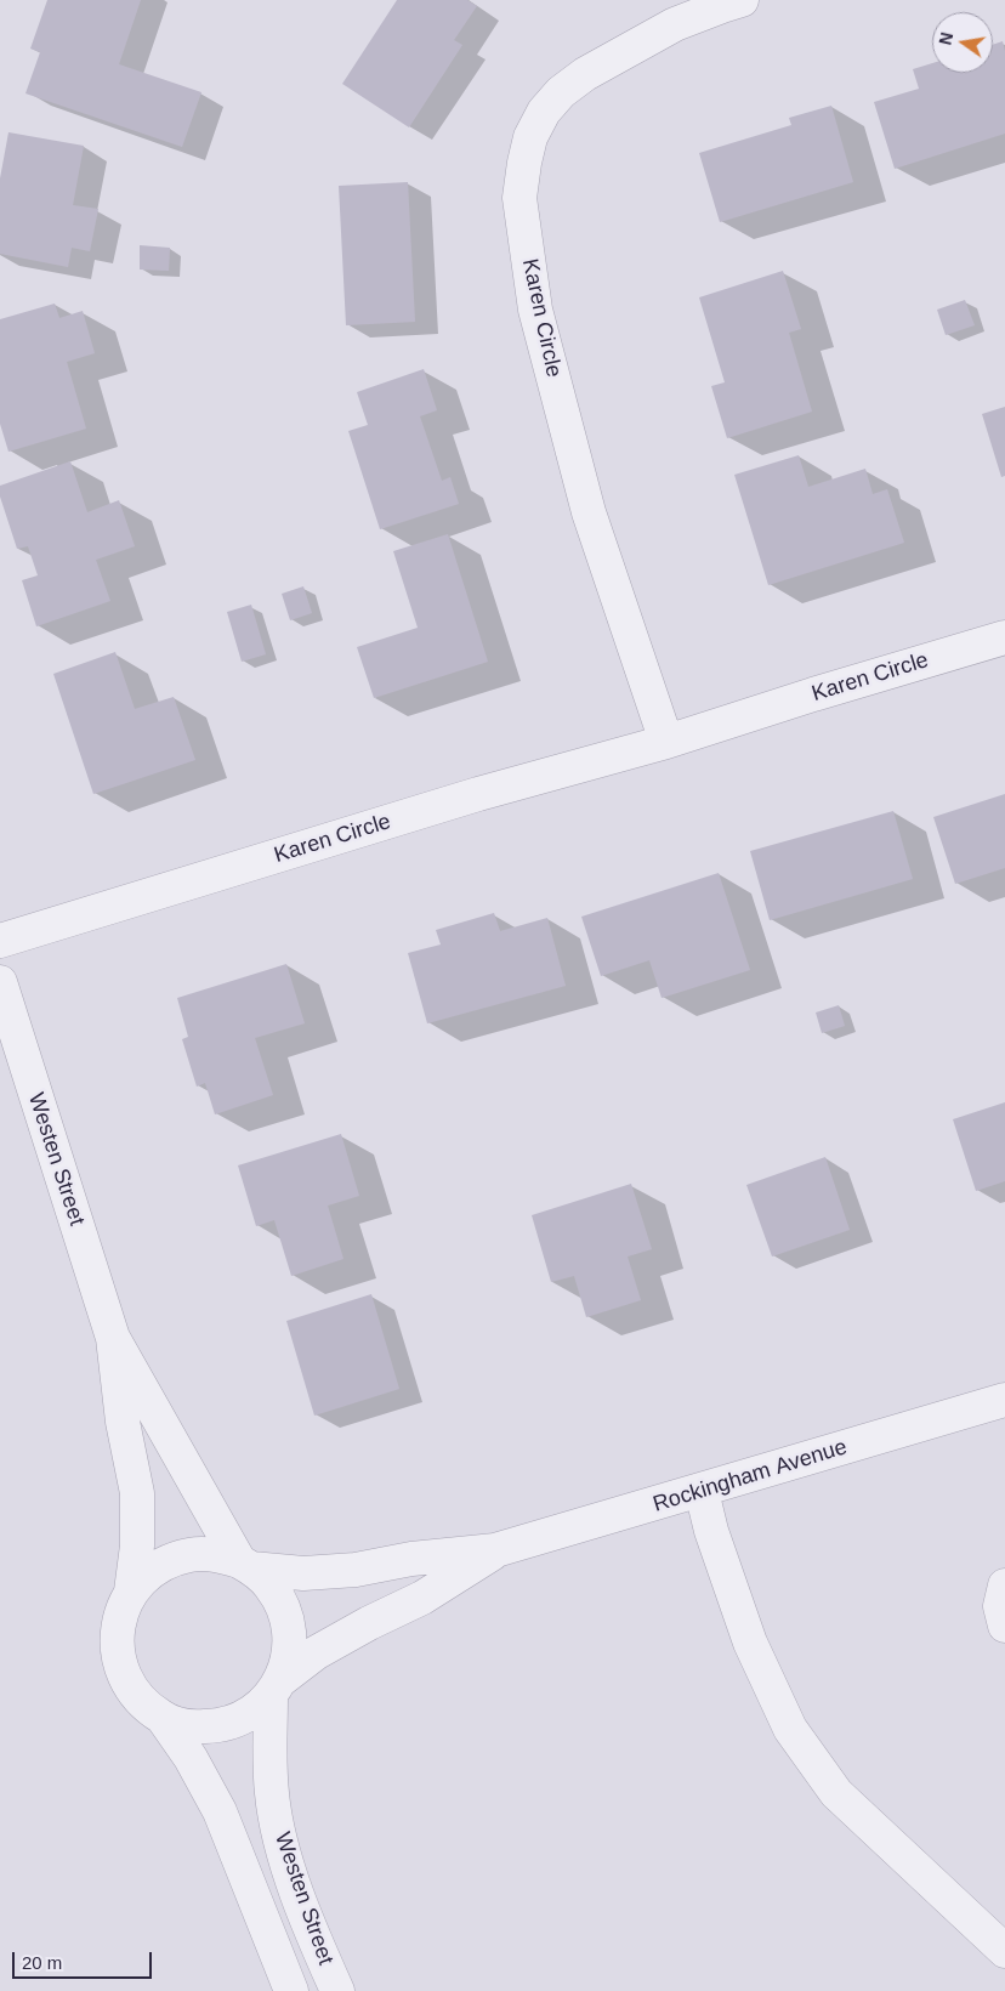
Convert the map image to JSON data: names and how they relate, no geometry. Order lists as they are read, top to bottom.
{
  "streets": {
    "street": ["Karen Circle", "Westen Street", "Rockingham Avenue"]
  },
  "crossings": [
    ["Westen Street", "Rockingham Avenue"]
  ],
  "scale_bar": "20 m",
  "north": "left"
}
